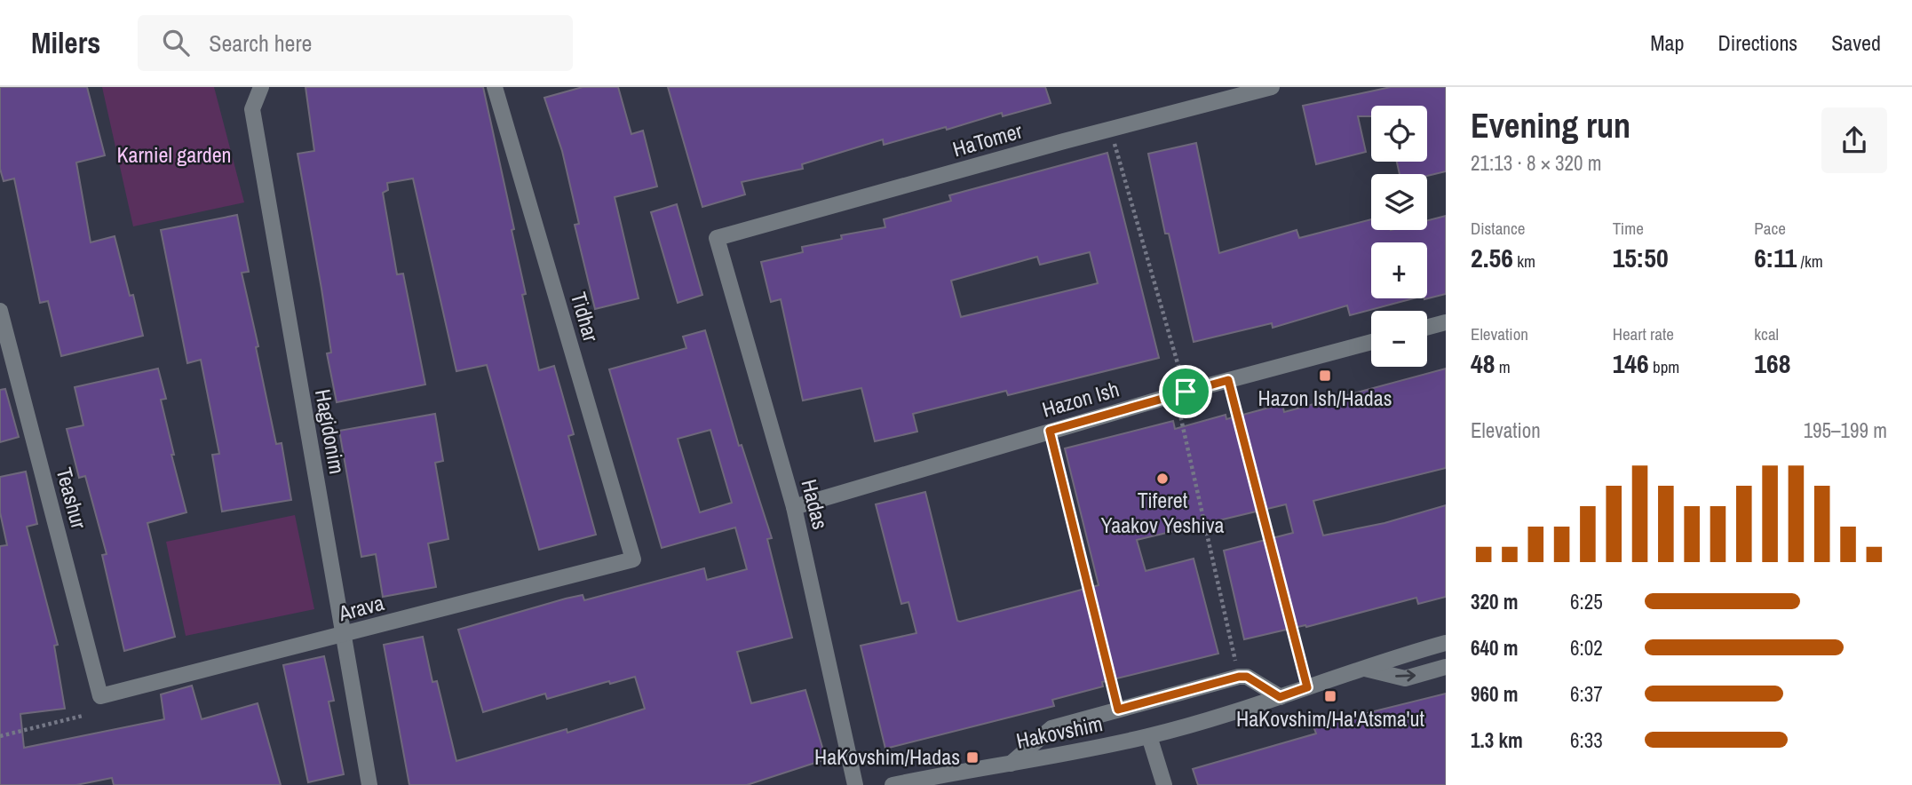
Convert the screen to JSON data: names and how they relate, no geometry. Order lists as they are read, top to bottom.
{
  "streets": {
    "street": [
      "HaTomer",
      "Tidhar",
      "Hazon Ish",
      "Hagidonim",
      "Teashur",
      "Hadas",
      "Arava",
      "Hakovshim"
    ]
  },
  "crossings": [
    ["HaTomer", "Hadas"],
    ["Tidhar", "Arava"],
    ["Hazon Ish", "Hadas"],
    ["Hagidonim", "Arava"],
    ["Teashur", "Arava"]
  ],
  "parks": ["Karniel garden"],
  "places": {
    "transit": ["Hazon Ish/Hadas", "HaKovshim/Ha'Atsma'ut", "HaKovshim/Hadas"],
    "other": ["Tiferet Yaakov Yeshiva"]
  },
  "page": {
    "header": "Milers",
    "search": "Search here",
    "nav": ["Map", "Directions", "Saved"],
    "heading": ["Evening run", "21:13 · 8 × 320 m"],
    "map_buttons": ["+", "−"],
    "stats": [
      ["Distance", "2.56 km"],
      ["Time", "15:50"],
      ["Pace", "6:11 /km"],
      ["Elevation", "48 m"],
      ["Heart rate", "146 bpm"],
      ["kcal", "168"]
    ],
    "chart": ["Elevation", "195–199 m"],
    "list": [
      {
        "name": "320 m",
        "note": "6:25"
      },
      {
        "name": "640 m",
        "note": "6:02"
      },
      {
        "name": "960 m",
        "note": "6:37"
      },
      {
        "name": "1.3 km",
        "note": "6:33"
      }
    ]
  }
}
